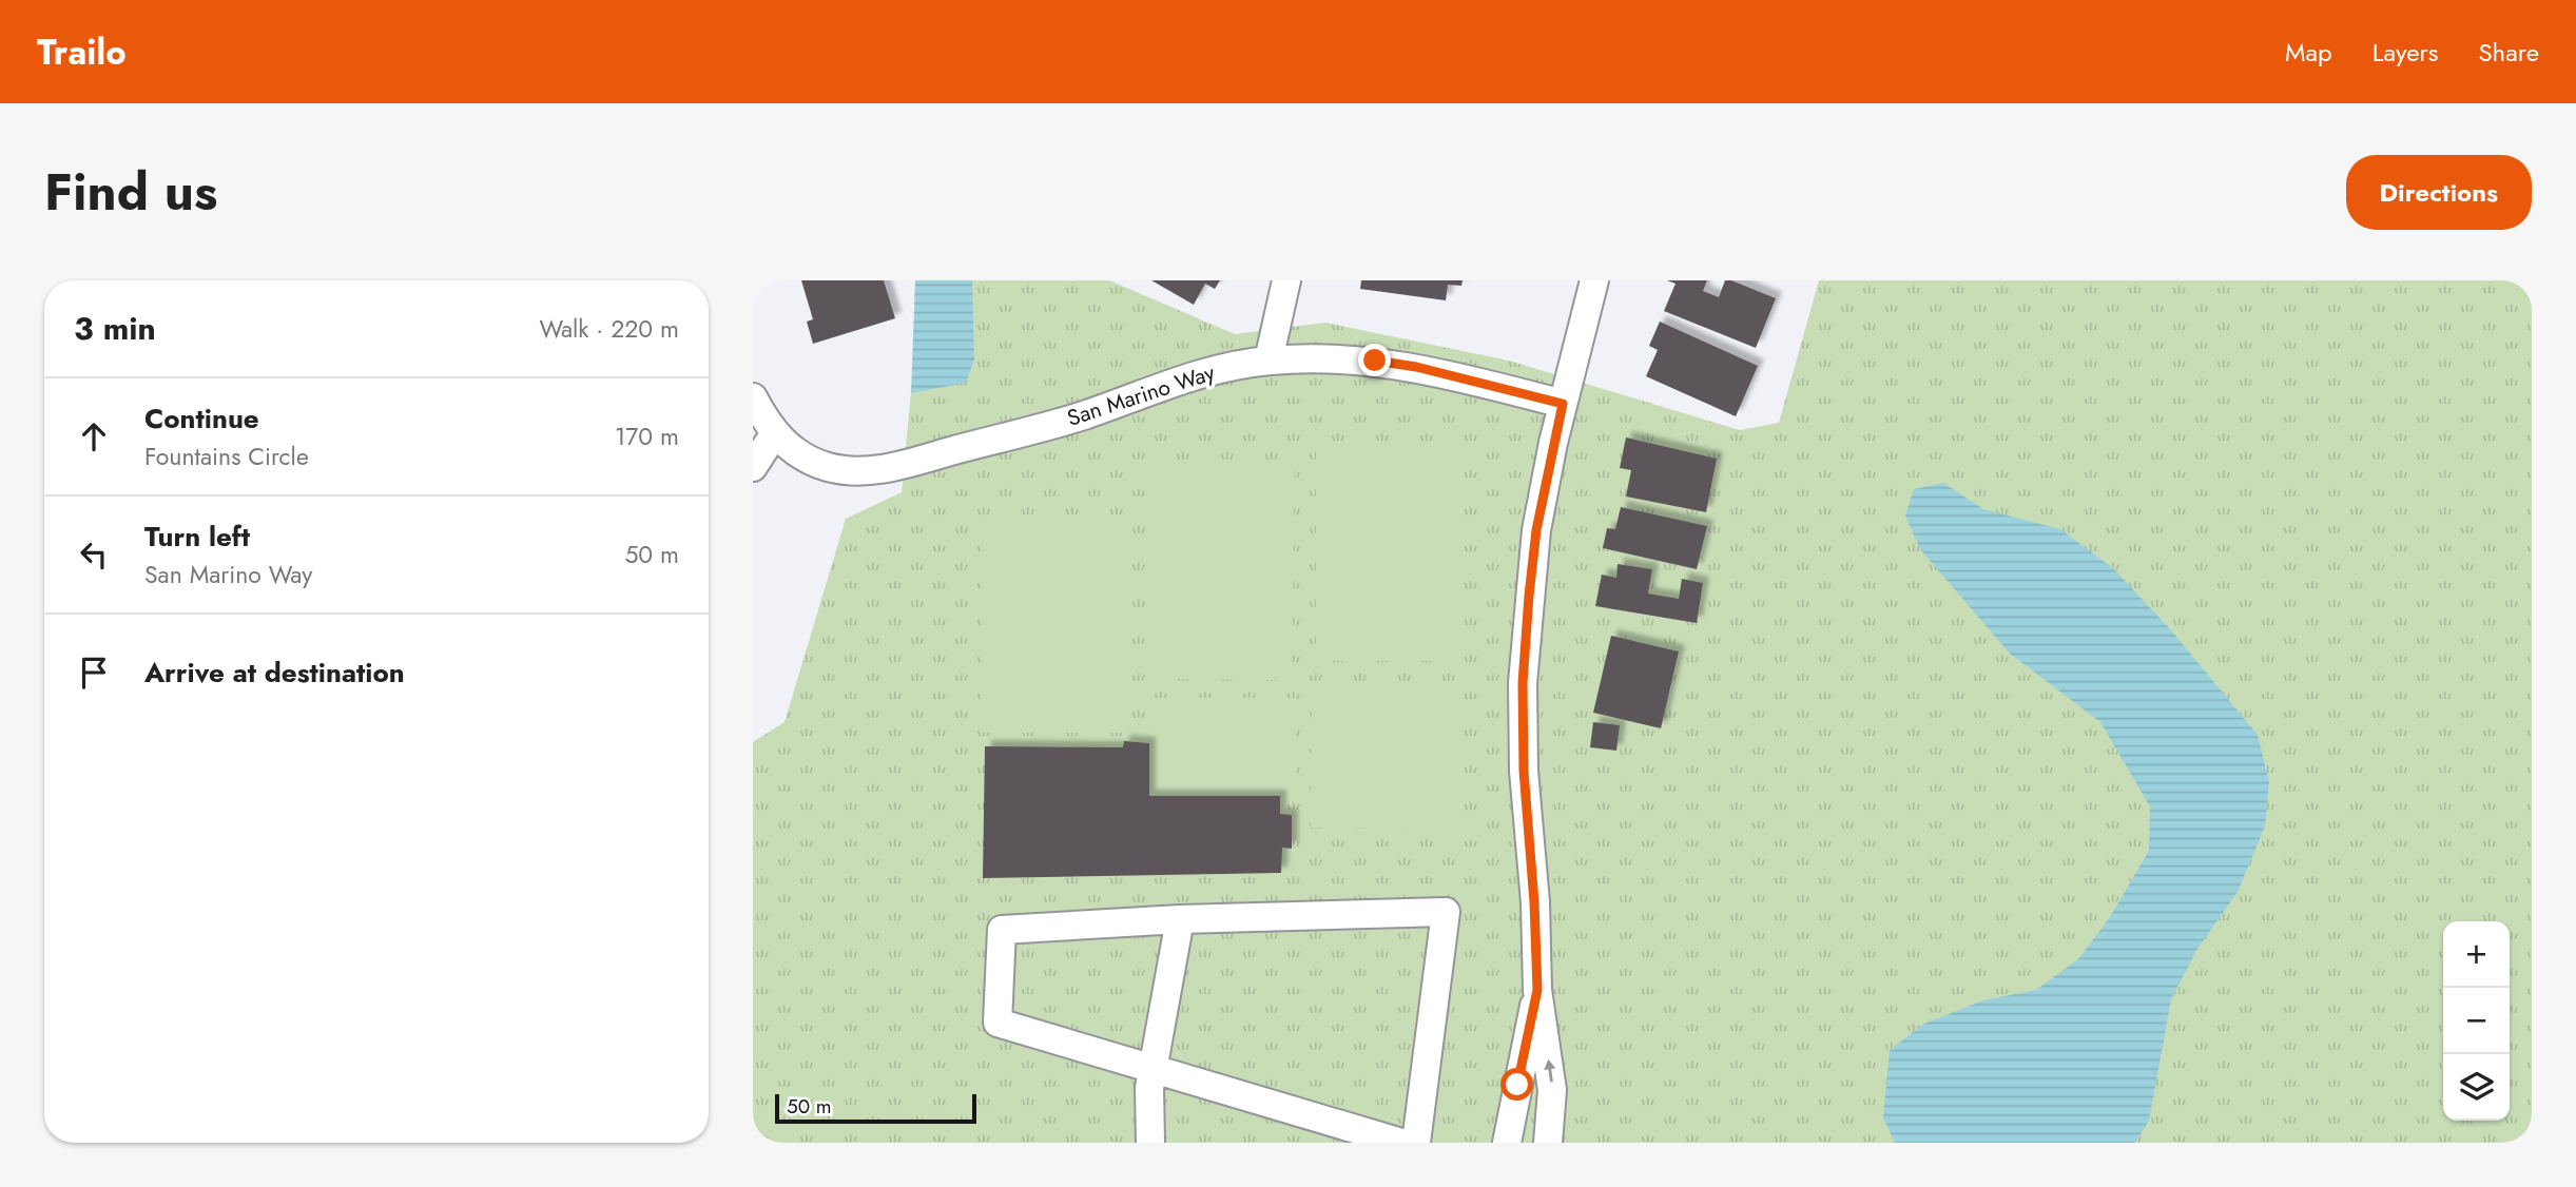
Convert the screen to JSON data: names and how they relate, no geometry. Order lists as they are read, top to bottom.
{
  "streets": {
    "street": ["San Marino Way"]
  },
  "scale_bar": "50 m",
  "page": {
    "header": "Trailo",
    "nav": ["Map", "Layers", "Share"],
    "title": "Find us",
    "buttons": "Directions",
    "heading": ["3 min", "Walk · 220 m"],
    "list": [
      ["Continue", "Fountains Circle", "170 m"],
      ["Turn left", "San Marino Way", "50 m"],
      "Arrive at destination"
    ],
    "map_buttons": ["+", "−"],
    "scale": "50 m"
  }
}
